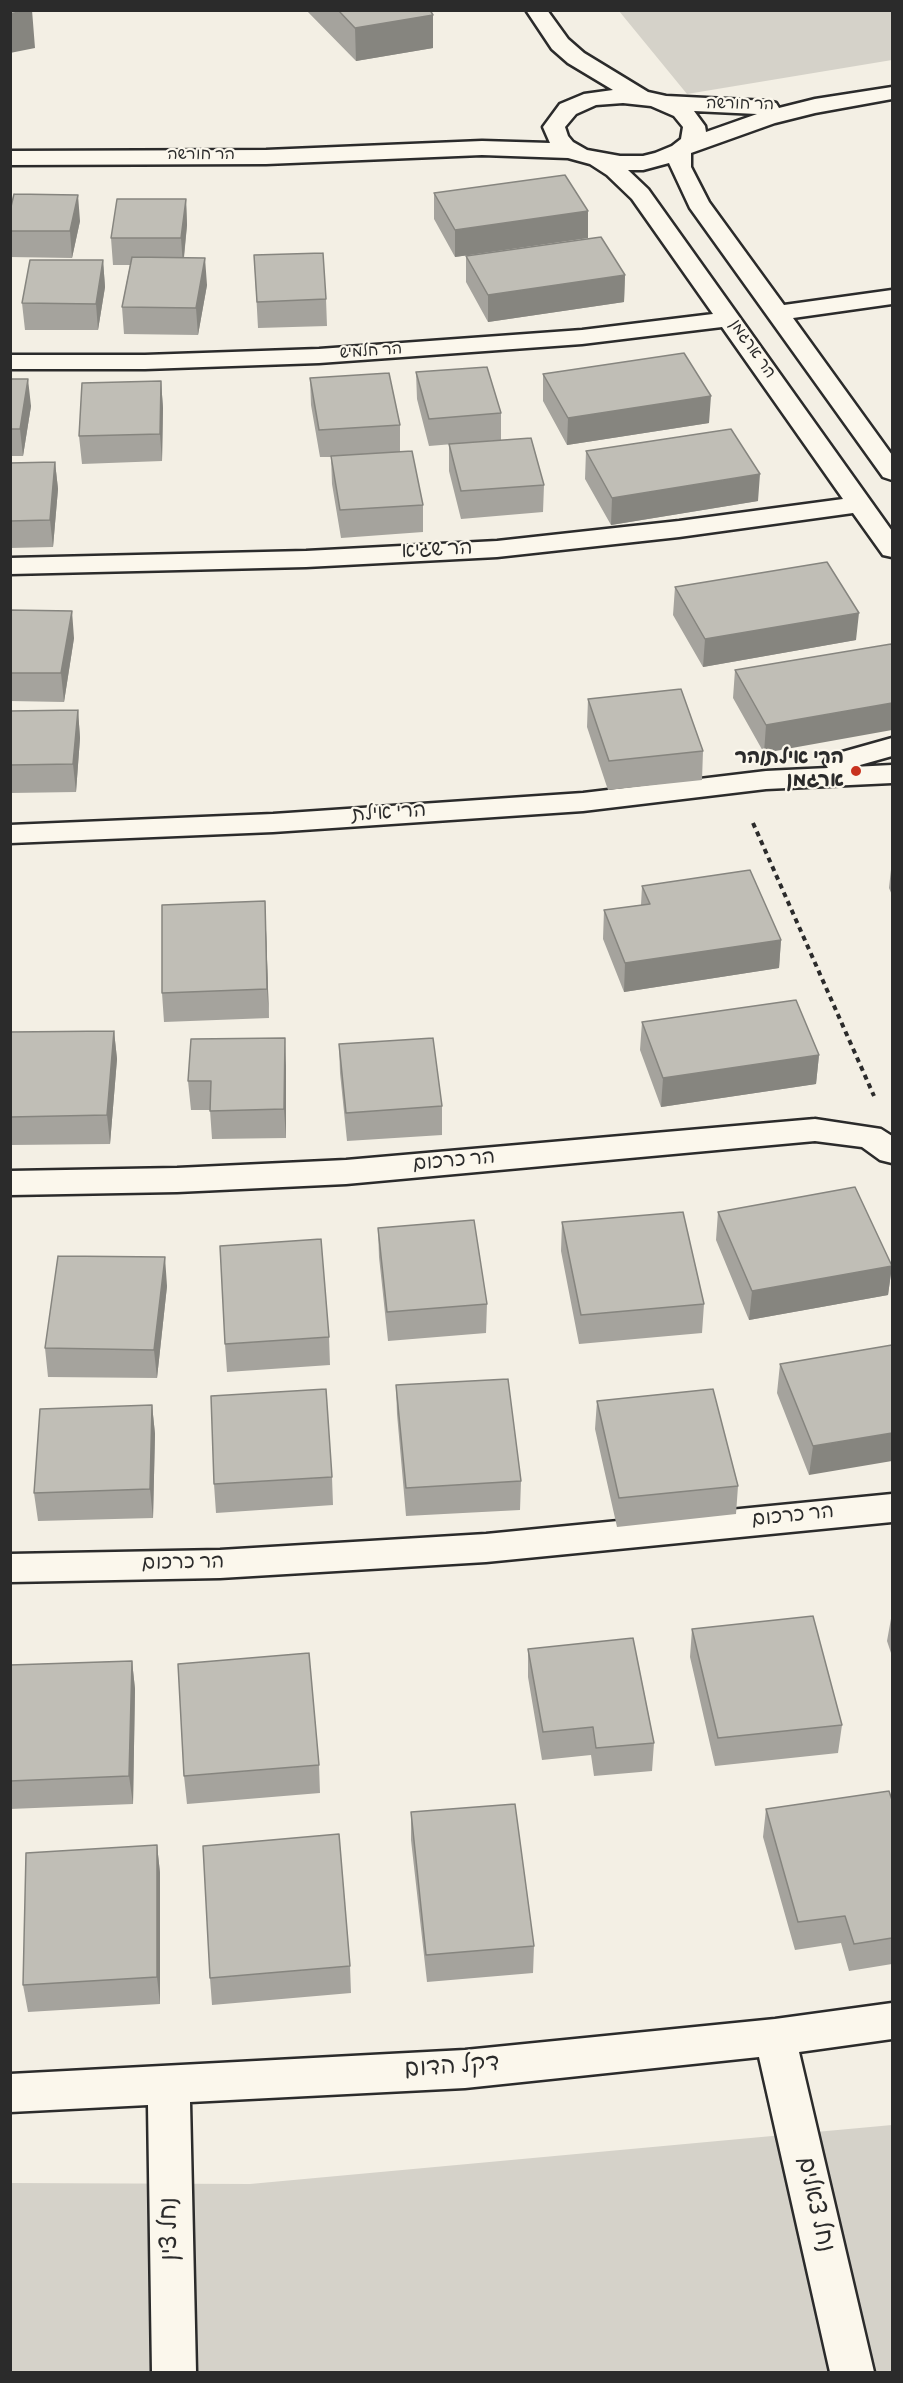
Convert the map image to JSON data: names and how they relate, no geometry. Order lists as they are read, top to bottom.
{
  "streets": {
    "street": [
      "הר חורשה",
      "הר ארגמן",
      "הר חלמיש",
      "הר שגיא",
      "הרי אילת",
      "הר כרכום",
      "דקל הדום",
      "נחל צאלים",
      "נחל צין"
    ]
  },
  "crossings": [
    ["הר חורשה", "הר ארגמן"],
    ["הר ארגמן", "הר חלמיש"],
    ["הר ארגמן", "הר שגיא"],
    ["דקל הדום", "נחל צאלים"],
    ["דקל הדום", "נחל צין"]
  ],
  "places": ["הרי אילת/הר ארגמן"]
}
